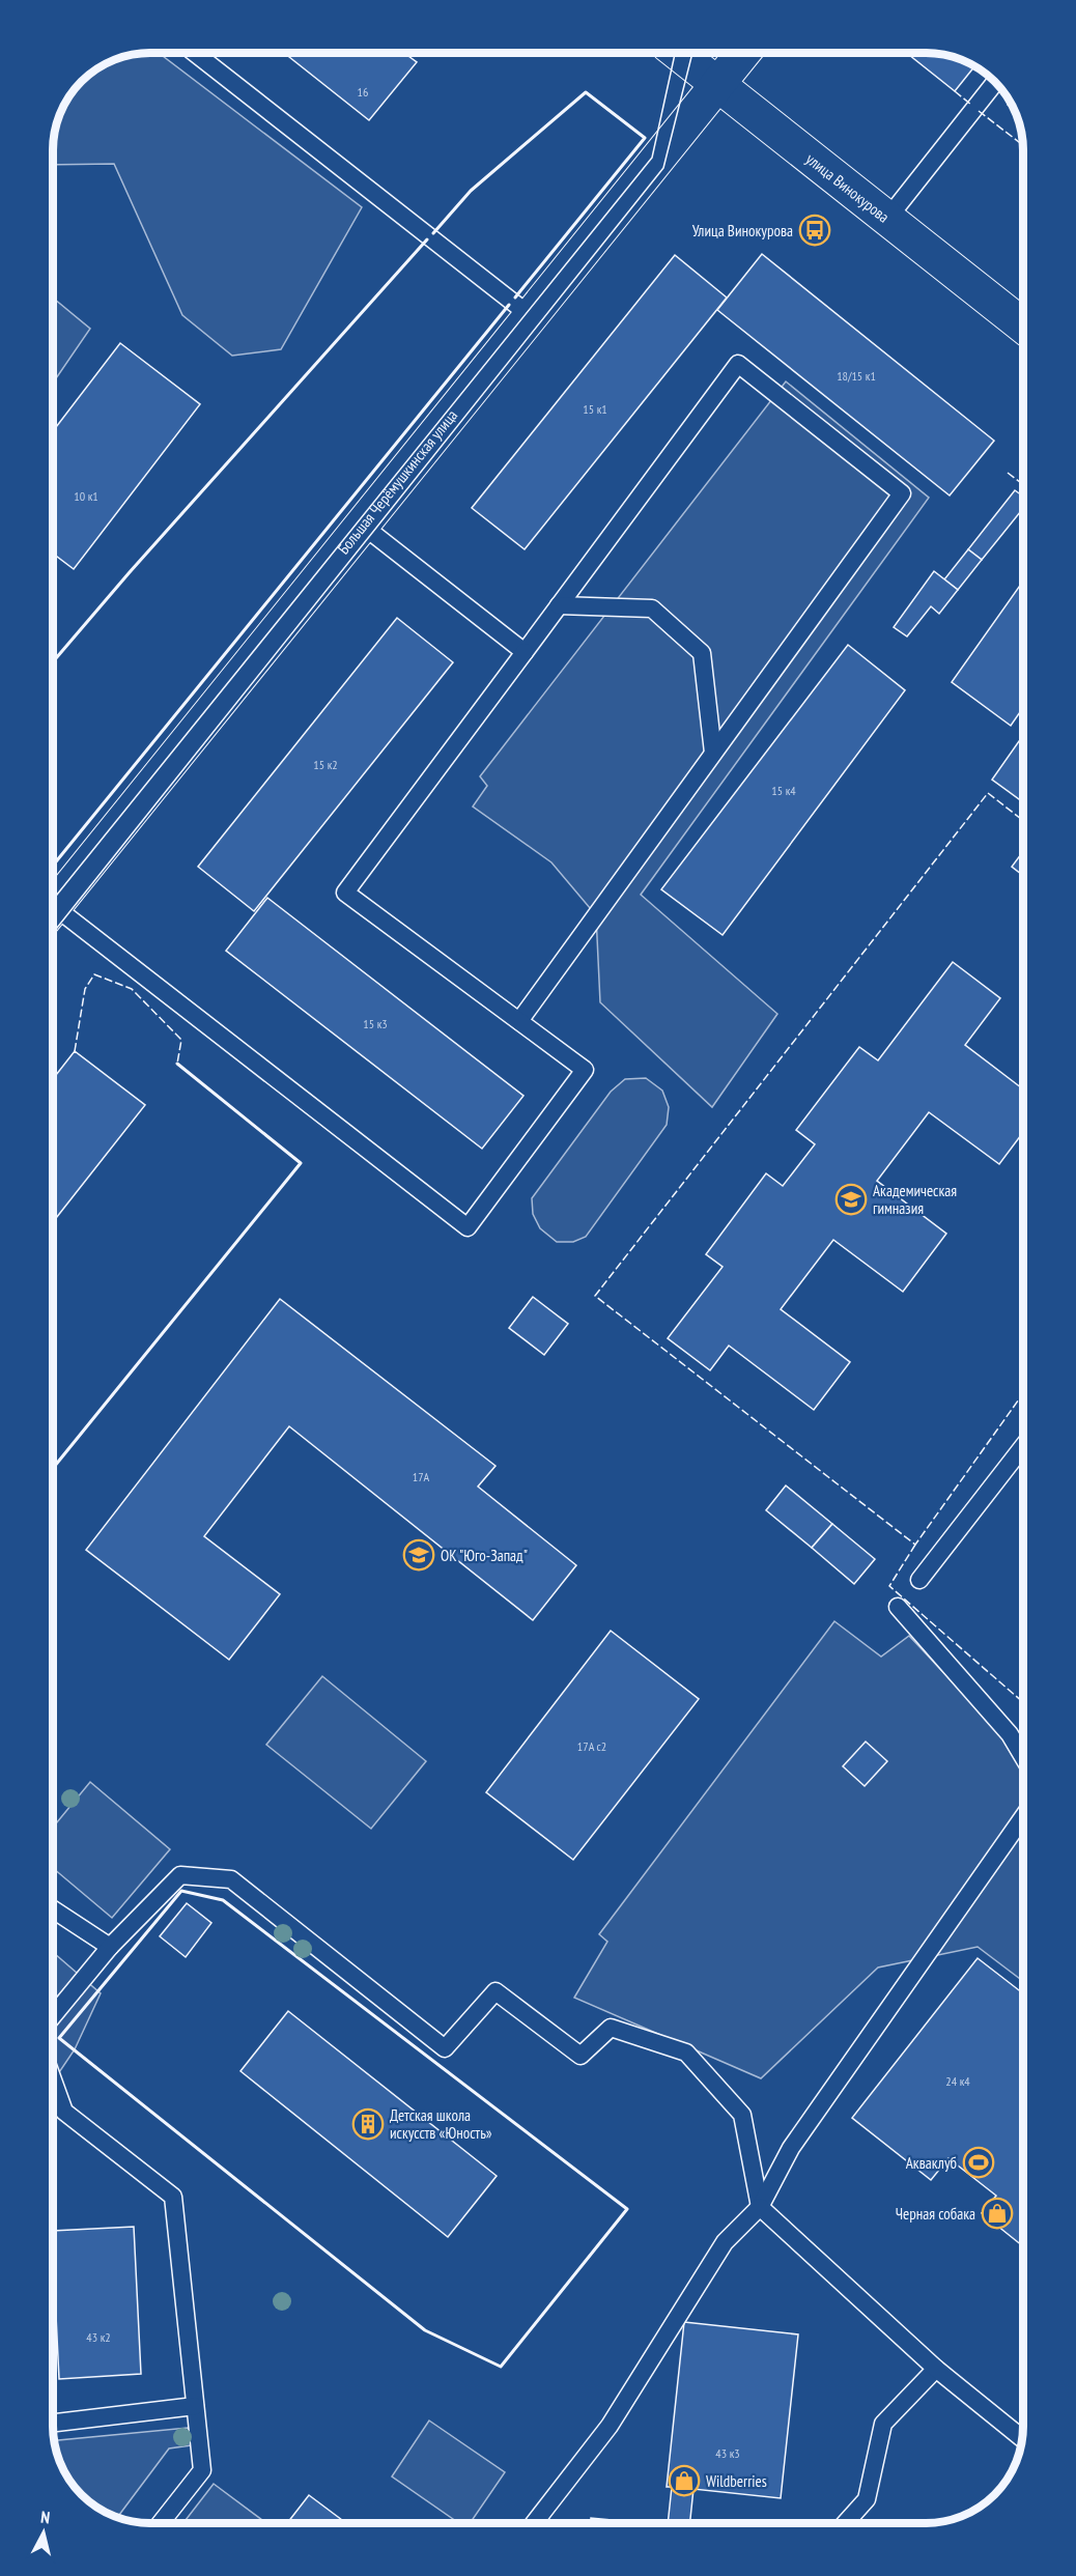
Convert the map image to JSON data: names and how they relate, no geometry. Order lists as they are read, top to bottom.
{
  "streets": {
    "main road": ["улица Винокурова", "Большая Черёмушкинская улица"]
  },
  "crossings": [
    ["улица Винокурова", "Большая Черёмушкинская улица"]
  ],
  "places": {
    "bus stop": ["Улица Винокурова"],
    "school or university": ["Академическая гимназия", "ОК \"Юго-Запад\""],
    "building": ["Детская школа искусств «Юность»"],
    "sports": ["Акваклуб"],
    "shop": ["Черная собака", "Wildberries"]
  },
  "house_numbers": [
    "16",
    "18/15 к1",
    "15 к1",
    "10 к1",
    "15 к2",
    "15 к4",
    "15 к3",
    "17А",
    "17А с2",
    "24 к4",
    "43 к2",
    "43 к3"
  ],
  "north": "top"
}
